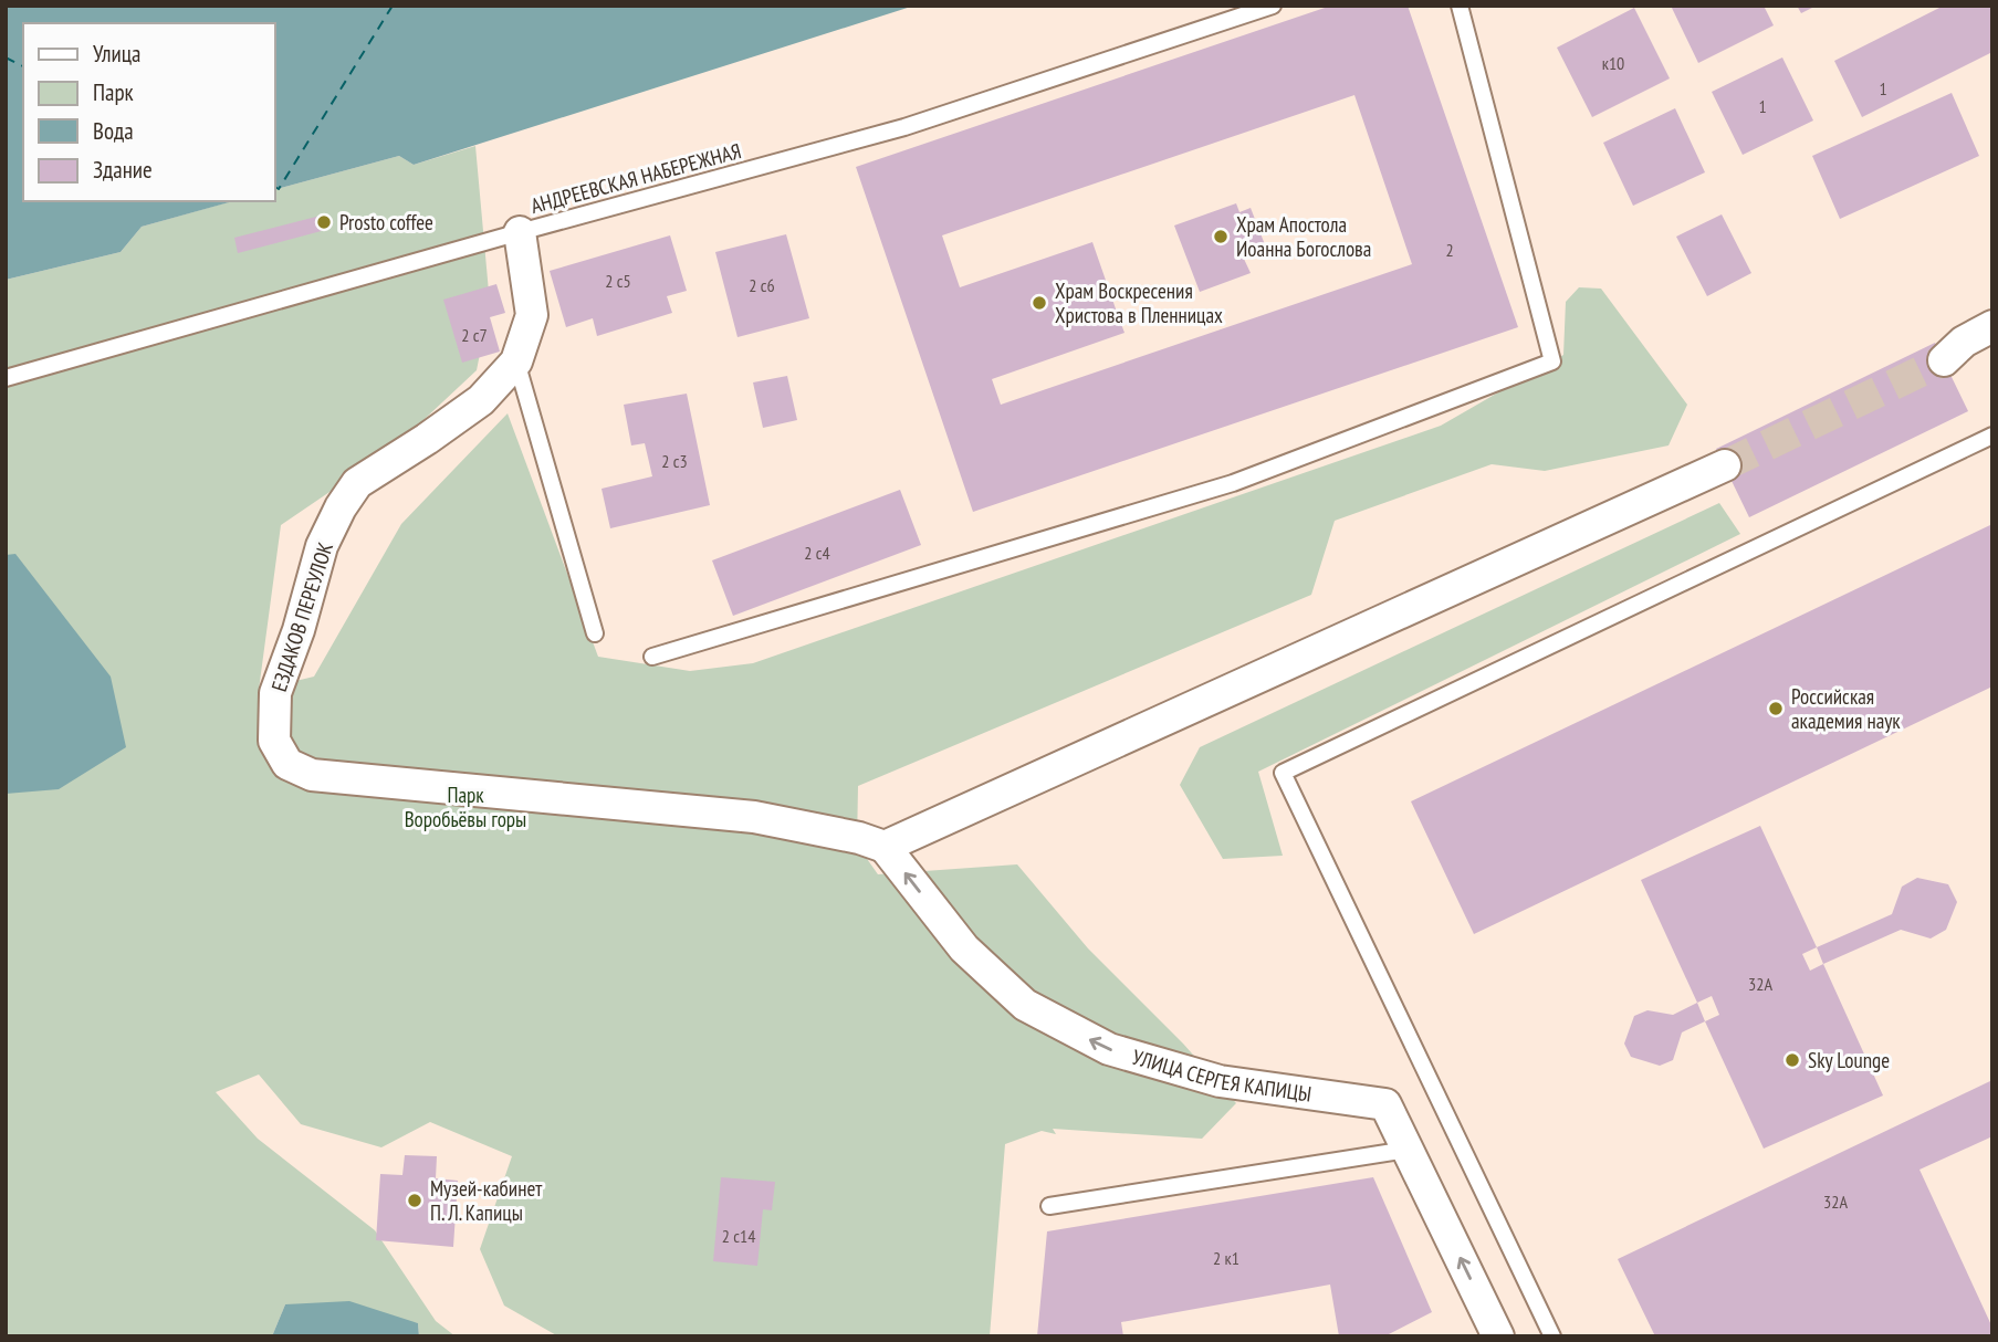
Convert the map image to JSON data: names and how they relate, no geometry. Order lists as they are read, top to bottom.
{
  "streets": {
    "street": ["ЕЗДАКОВ ПЕРЕУЛОК", "УЛИЦА СЕРГЕЯ КАПИЦЫ"],
    "lane": ["АНДРЕЕВСКАЯ НАБЕРЕЖНАЯ"]
  },
  "crossings": [
    ["АНДРЕЕВСКАЯ НАБЕРЕЖНАЯ", "ЕЗДАКОВ ПЕРЕУЛОК"],
    ["ЕЗДАКОВ ПЕРЕУЛОК", "УЛИЦА СЕРГЕЯ КАПИЦЫ"]
  ],
  "one_way": ["УЛИЦА СЕРГЕЯ КАПИЦЫ"],
  "parks": ["Парк Воробьёвы горы"],
  "places": [
    "Prosto coffee",
    "Храм Апостола Иоанна Богослова",
    "Храм Воскресения Христова в Пленницах",
    "Российская академия наук",
    "Sky Lounge",
    "Музей-кабинет П. Л. Капицы"
  ],
  "house_numbers": [
    "к10",
    "1",
    "1",
    "2",
    "2 с5",
    "2 с6",
    "2 с7",
    "2 с3",
    "2 с4",
    "32А",
    "32А",
    "2 с14",
    "2 к1"
  ],
  "legend": [
    "Улица",
    "Парк",
    "Вода",
    "Здание"
  ]
}
